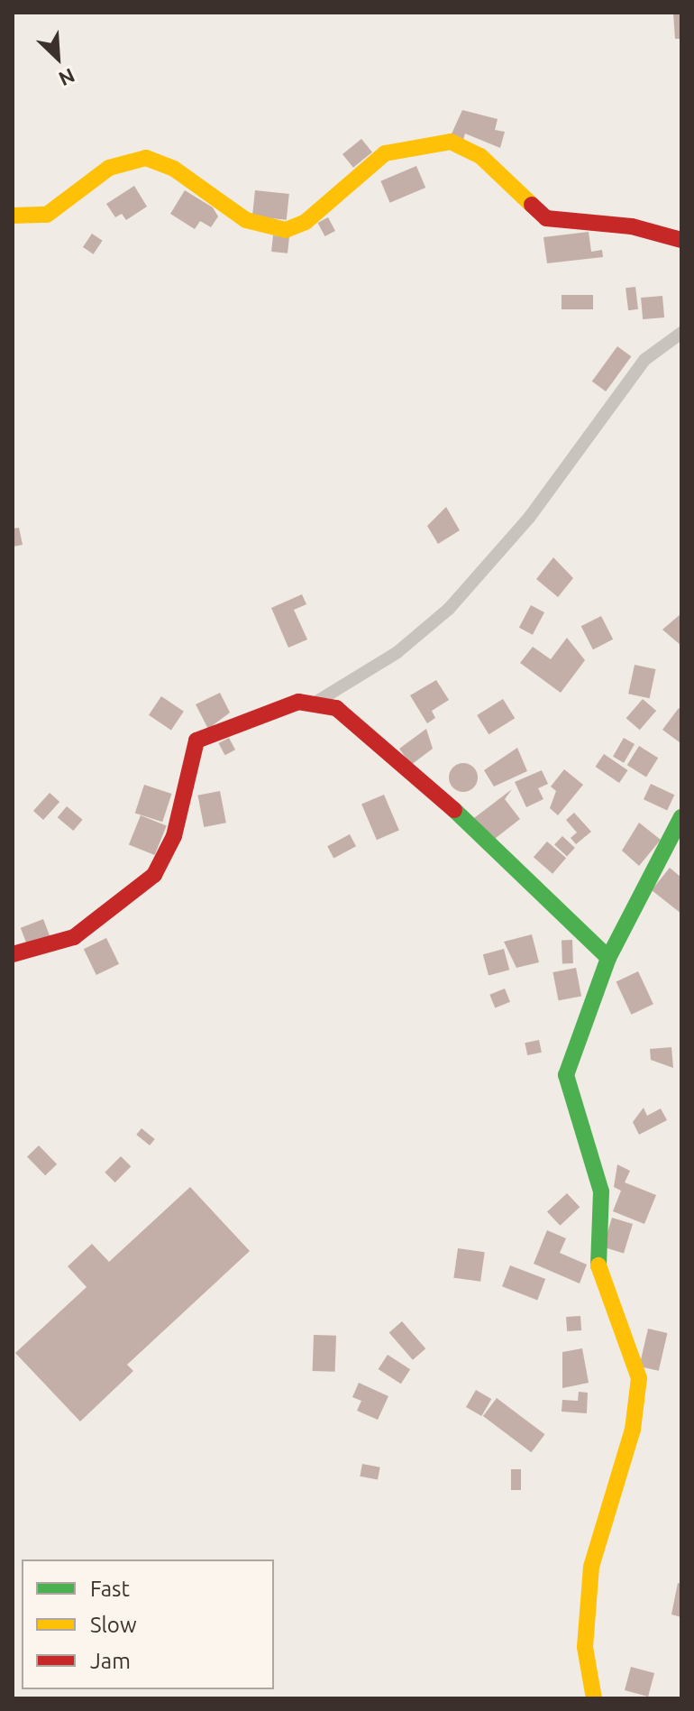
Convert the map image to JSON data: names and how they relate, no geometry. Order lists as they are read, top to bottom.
{
  "legend": ["Fast", "Slow", "Jam"],
  "north": "bottom right"
}
